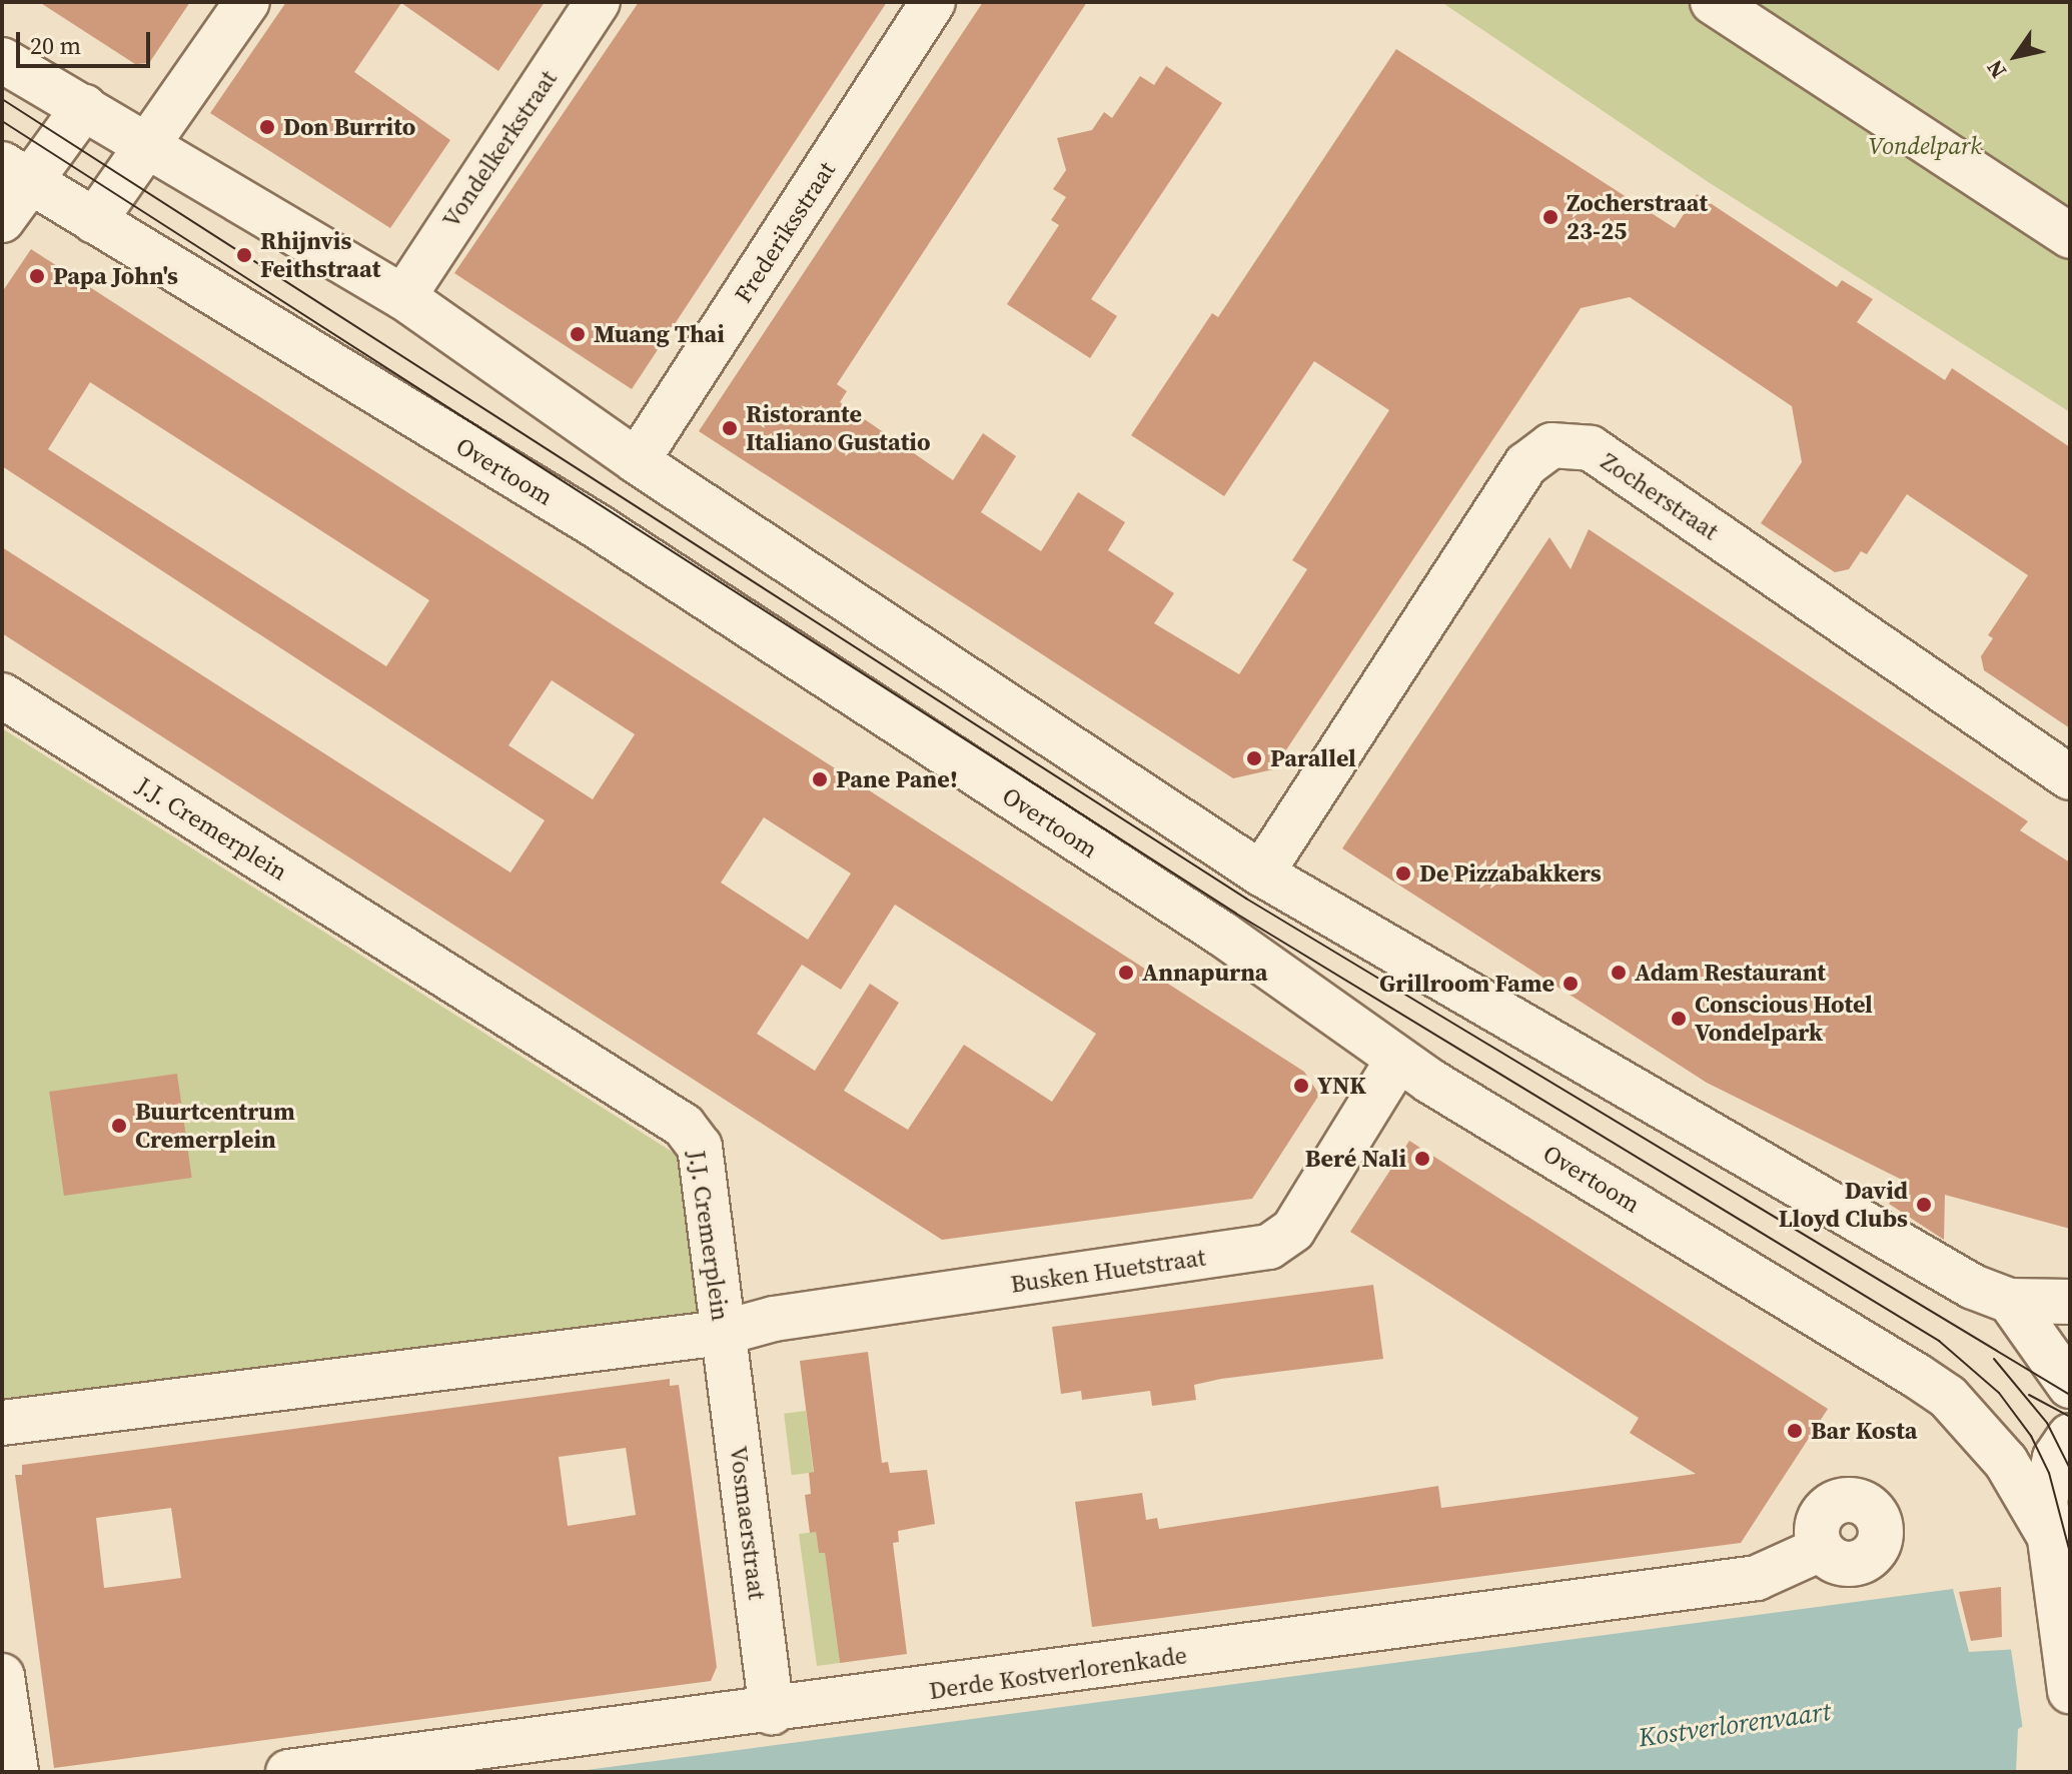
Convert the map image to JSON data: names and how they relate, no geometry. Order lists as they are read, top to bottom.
{
  "streets": {
    "street": [
      "Vondelkerkstraat",
      "Frederiksstraat",
      "Overtoom",
      "Zocherstraat",
      "J.J. Cremerplein",
      "Busken Huetstraat",
      "Vosmaerstraat",
      "Derde Kostverlorenkade"
    ]
  },
  "crossings": [
    ["Overtoom", "Busken Huetstraat"],
    ["J.J. Cremerplein", "Busken Huetstraat"],
    ["J.J. Cremerplein", "Vosmaerstraat"],
    ["Busken Huetstraat", "Vosmaerstraat"],
    ["Vosmaerstraat", "Derde Kostverlorenkade"]
  ],
  "water": ["Kostverlorenvaart"],
  "parks": ["Vondelpark"],
  "places": [
    "Don Burrito",
    "Zocherstraat 23-25",
    "Rhijnvis Feithstraat",
    "Papa John's",
    "Muang Thai",
    "Ristorante Italiano Gustatio",
    "Parallel",
    "Pane Pane!",
    "De Pizzabakkers",
    "Annapurna",
    "Adam Restaurant",
    "Grillroom Fame",
    "Conscious Hotel Vondelpark",
    "YNK",
    "Buurtcentrum Cremerplein",
    "Beré Nali",
    "David Lloyd Clubs",
    "Bar Kosta"
  ],
  "scale_bar": "20 m",
  "north": "bottom left"
}
